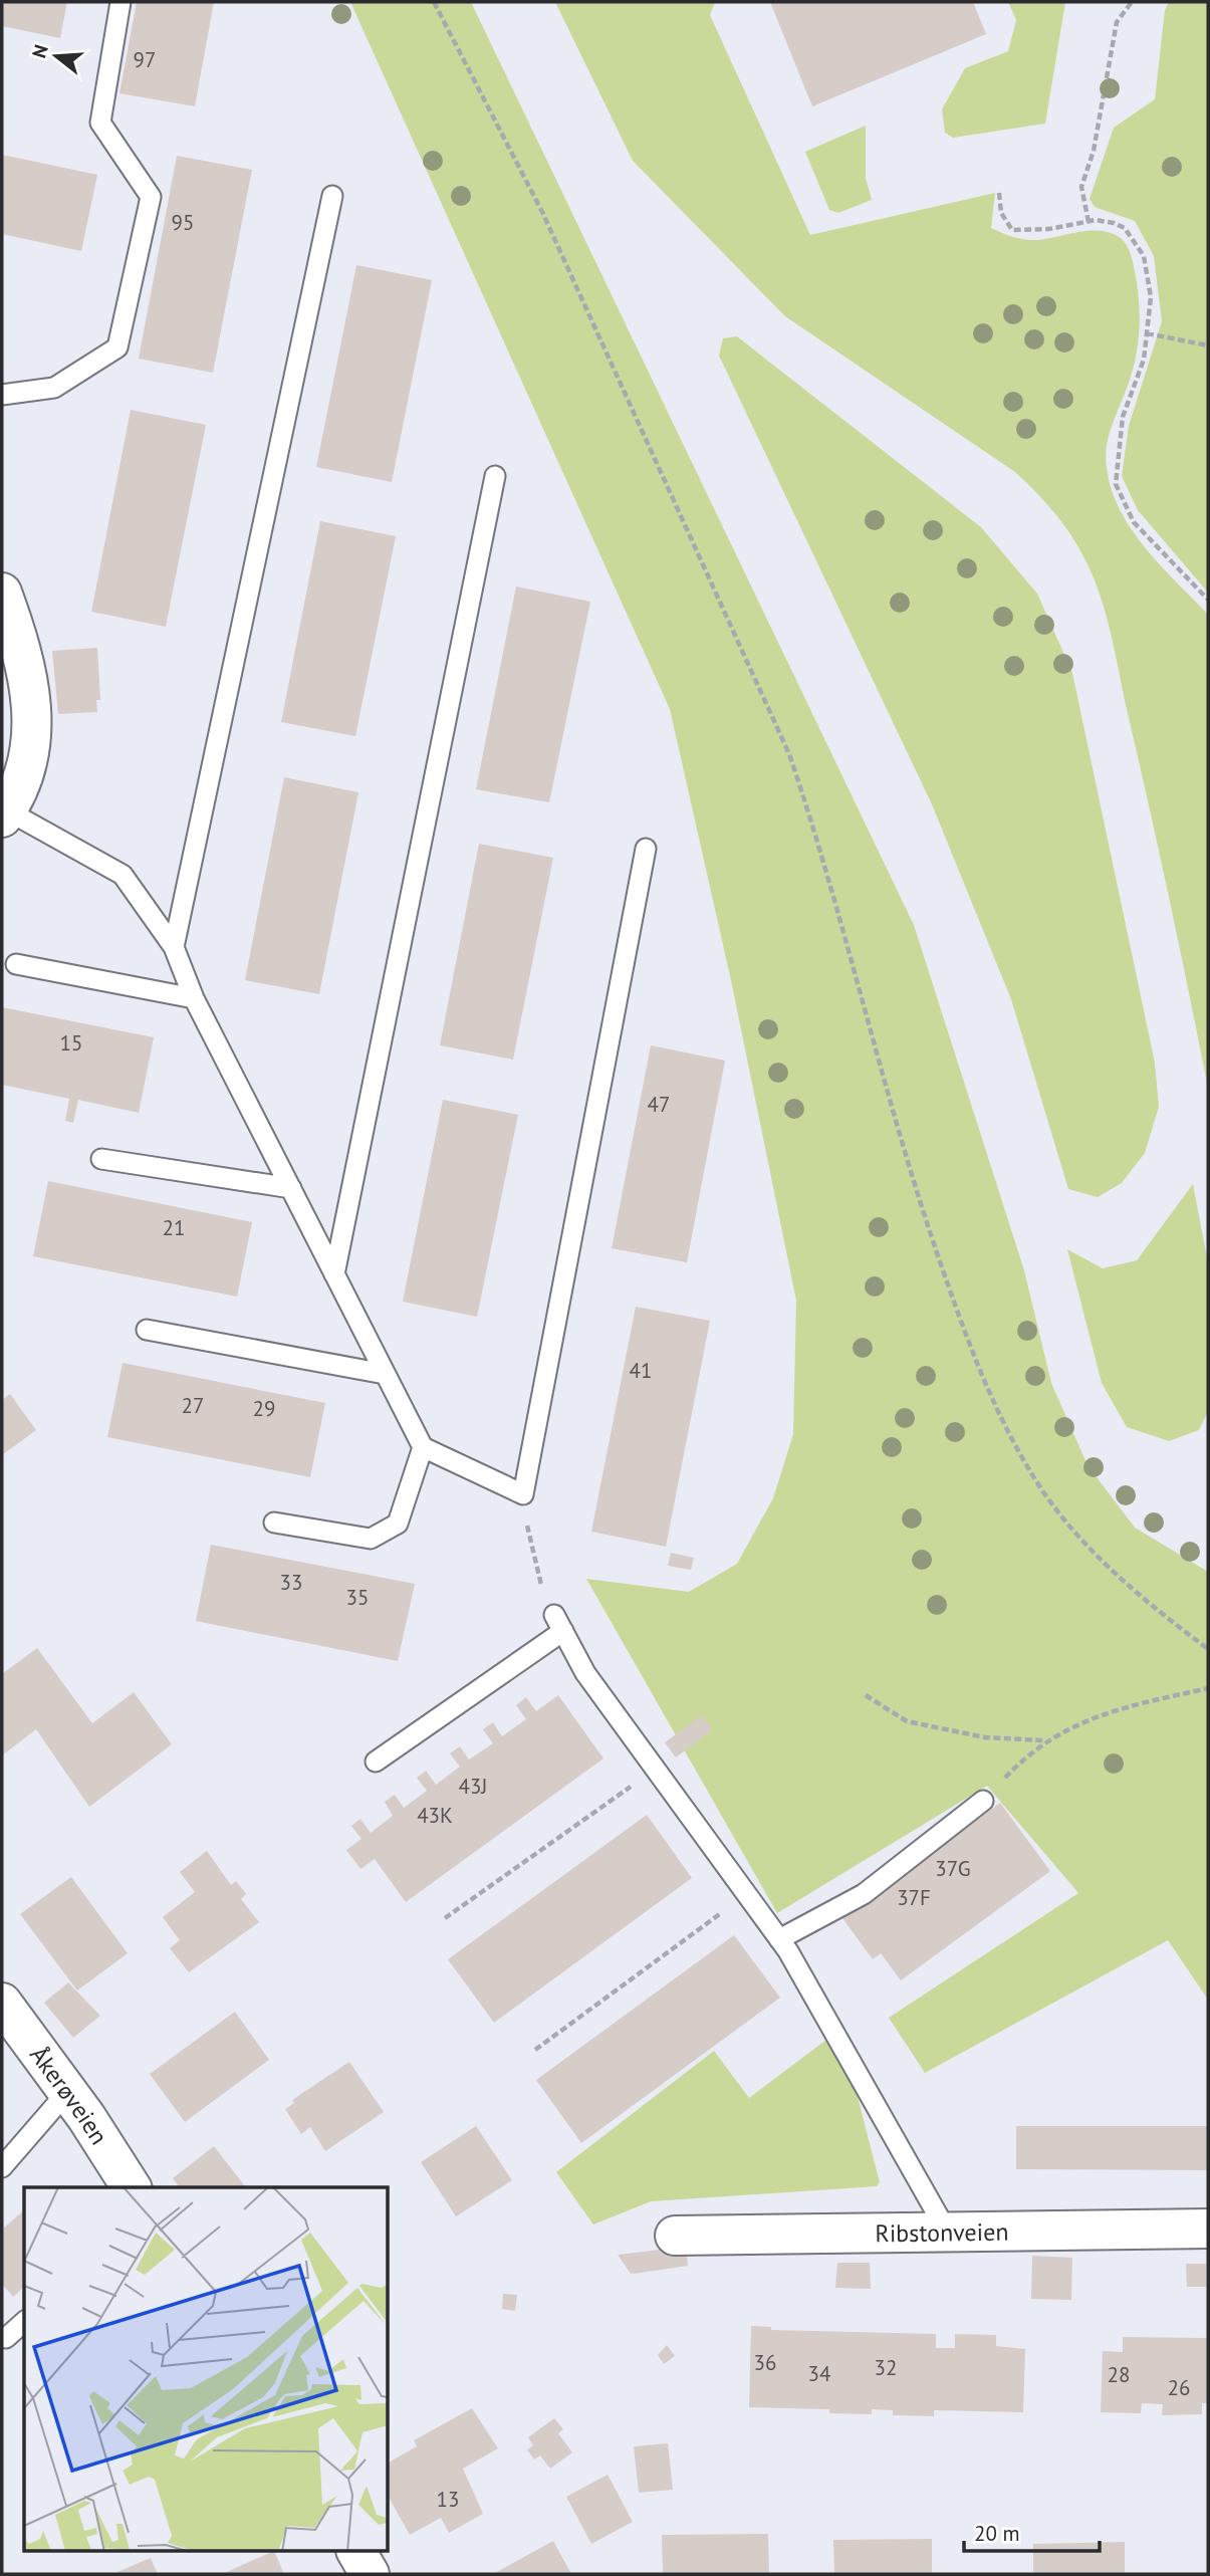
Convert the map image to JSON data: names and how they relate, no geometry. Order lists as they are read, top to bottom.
{
  "streets": {
    "street": ["Åkerøveien", "Ribstonveien"]
  },
  "house_numbers": [
    "97",
    "95",
    "15",
    "47",
    "21",
    "41",
    "27",
    "29",
    "33",
    "35",
    "43J",
    "43K",
    "37G",
    "37F",
    "36",
    "32",
    "34",
    "28",
    "26",
    "13"
  ],
  "scale_bar": "20 m",
  "north": "left"
}
